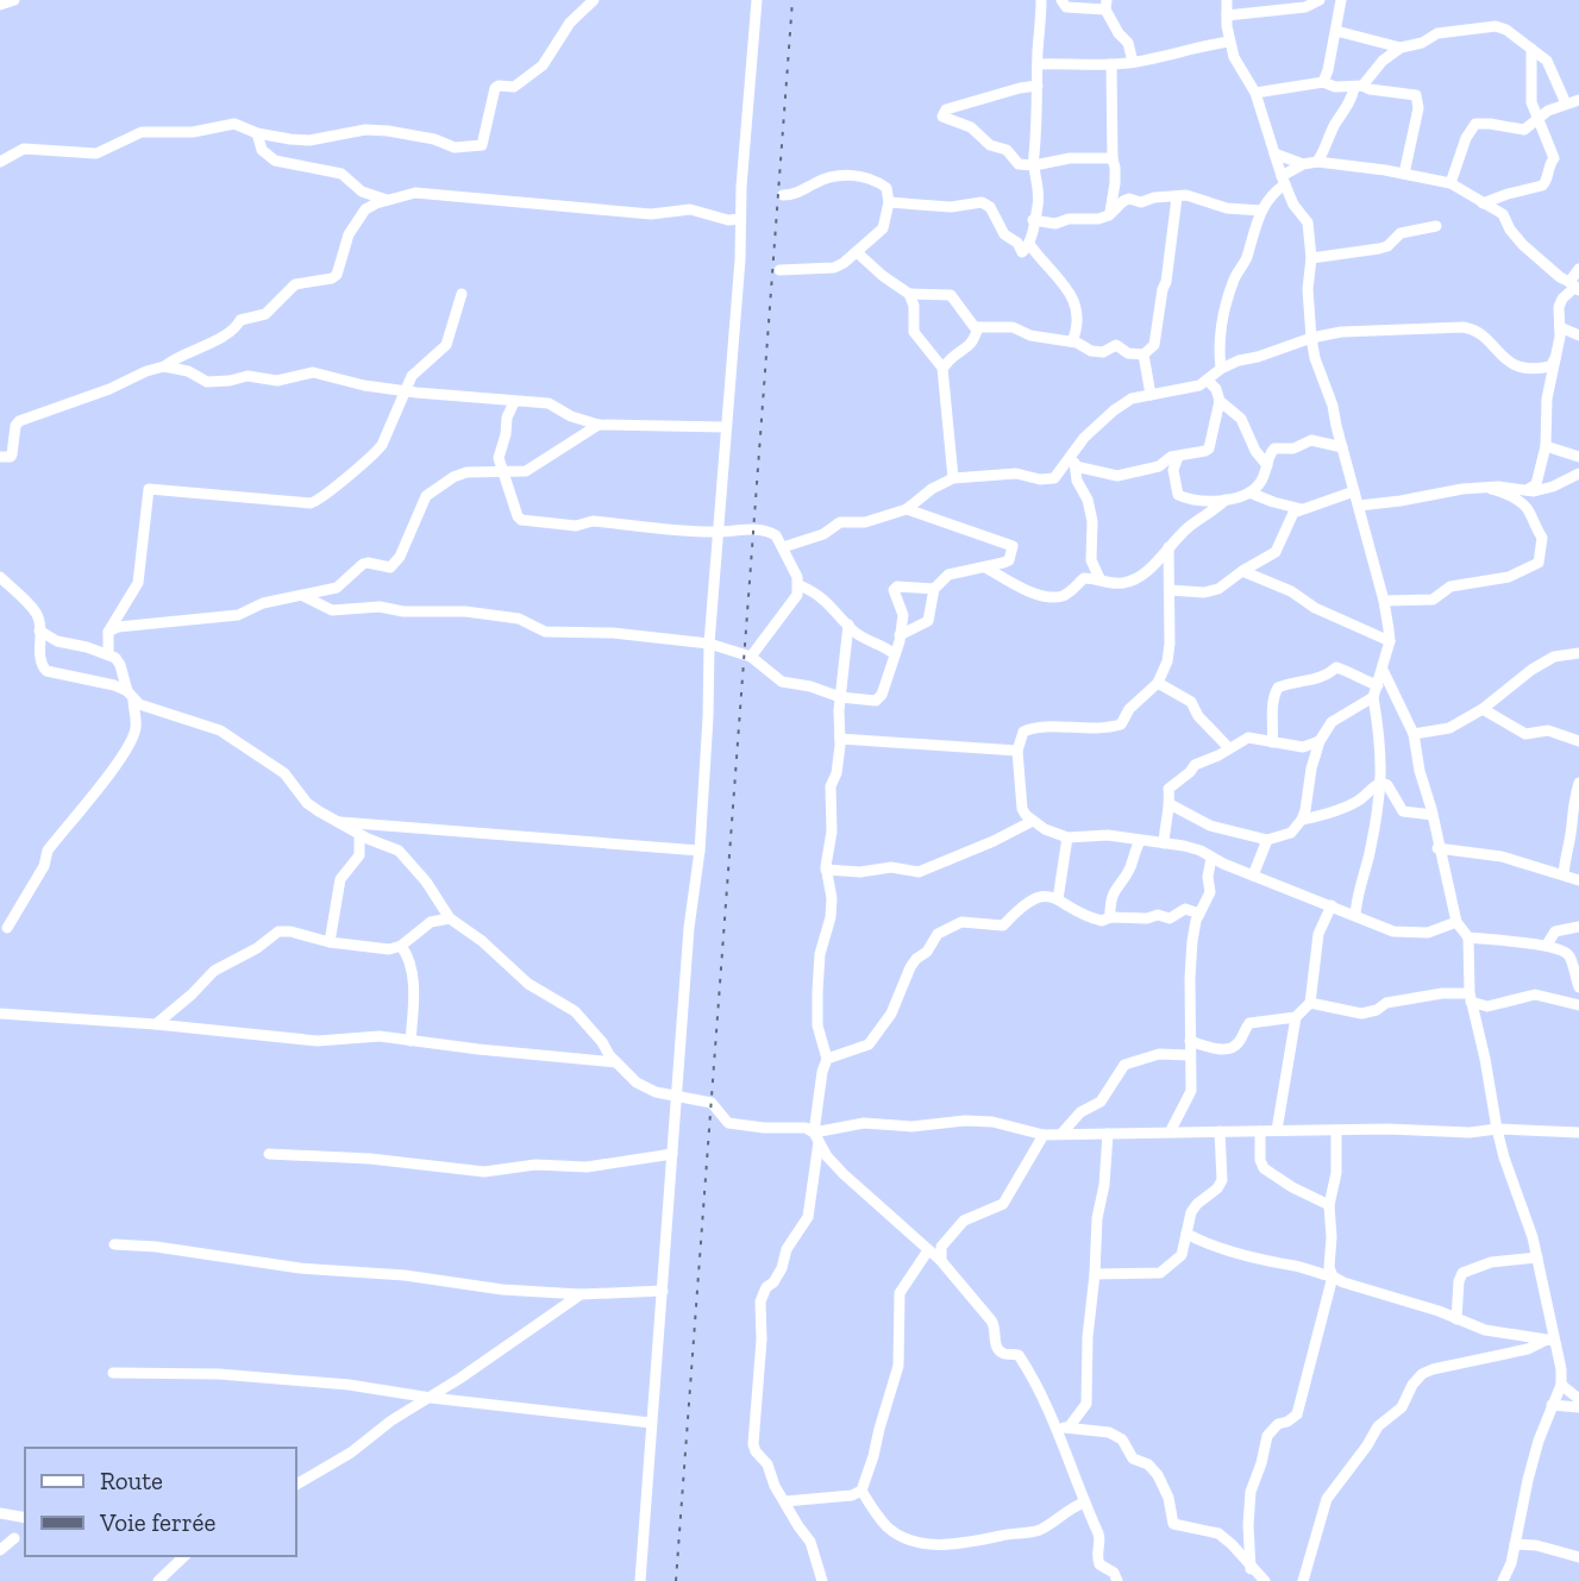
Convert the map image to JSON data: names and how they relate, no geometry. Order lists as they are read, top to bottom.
{
  "legend": ["Route", "Voie ferrée"]
}
